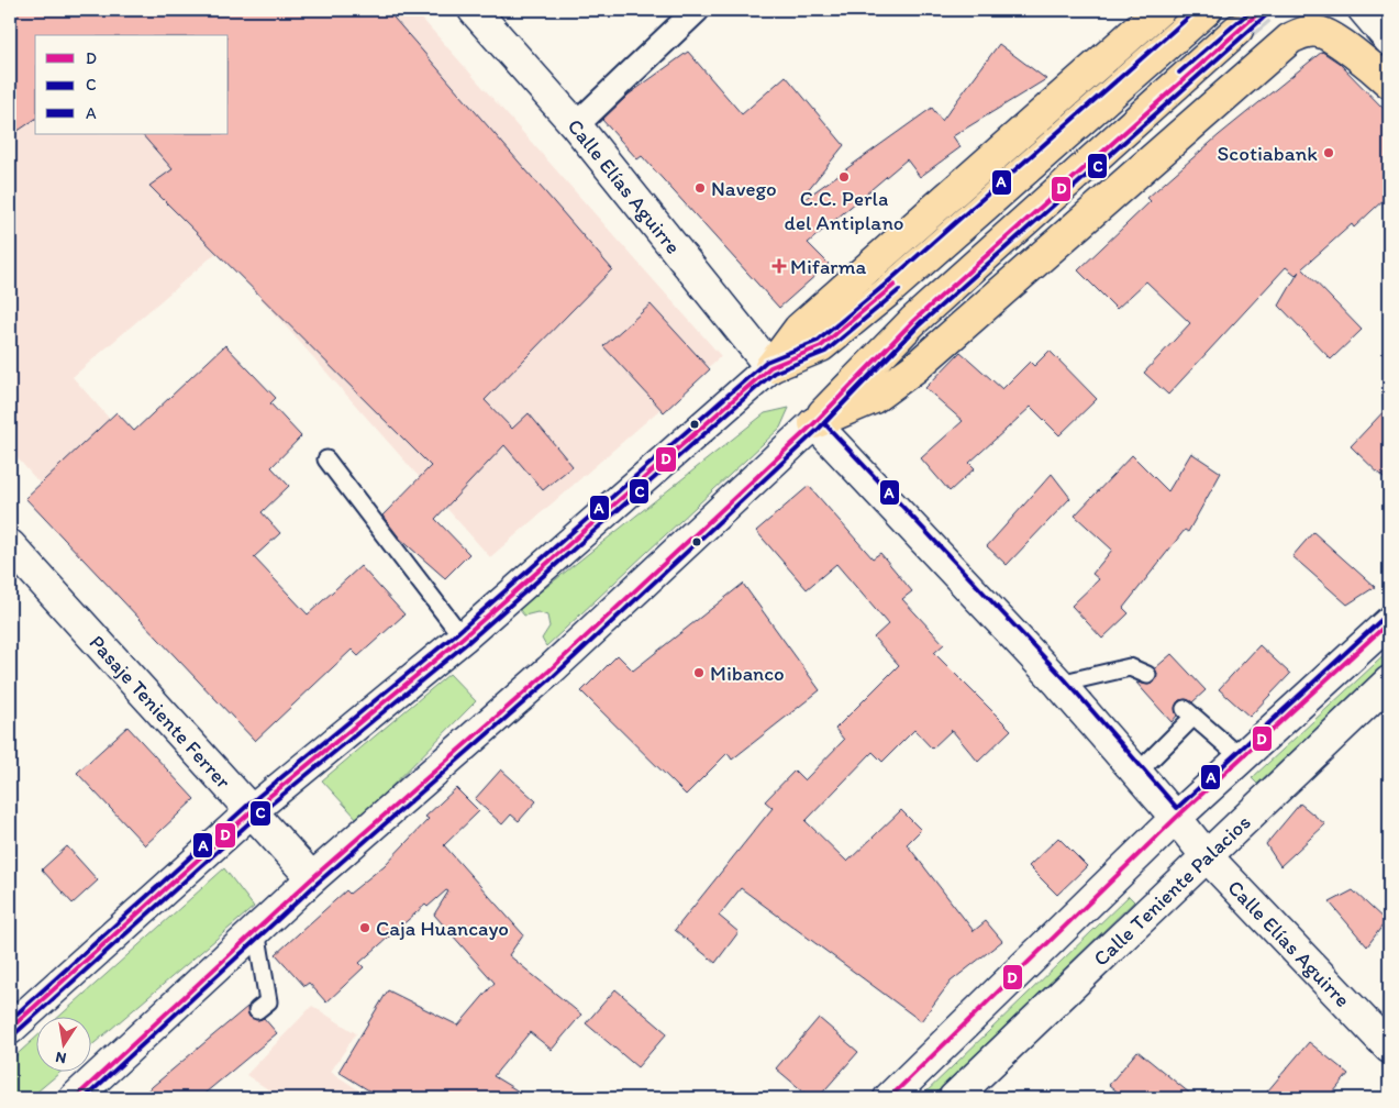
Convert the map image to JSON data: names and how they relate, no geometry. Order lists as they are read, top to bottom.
{
  "streets": {
    "street": ["Calle Elías Aguirre", "Pasaje Teniente Ferrer", "Calle Teniente Palacios"]
  },
  "crossings": [
    ["Calle Elías Aguirre", "Calle Teniente Palacios"]
  ],
  "places": {
    "other": [
      "Scotiabank",
      "C.C. Perla del Antiplano",
      "Navego",
      "Mibanco",
      "Caja Huancayo"
    ],
    "health": ["Mifarma"]
  },
  "lines": ["transit line D", "transit line A", "transit line C"],
  "legend": ["D", "C", "A"],
  "north": "bottom"
}
